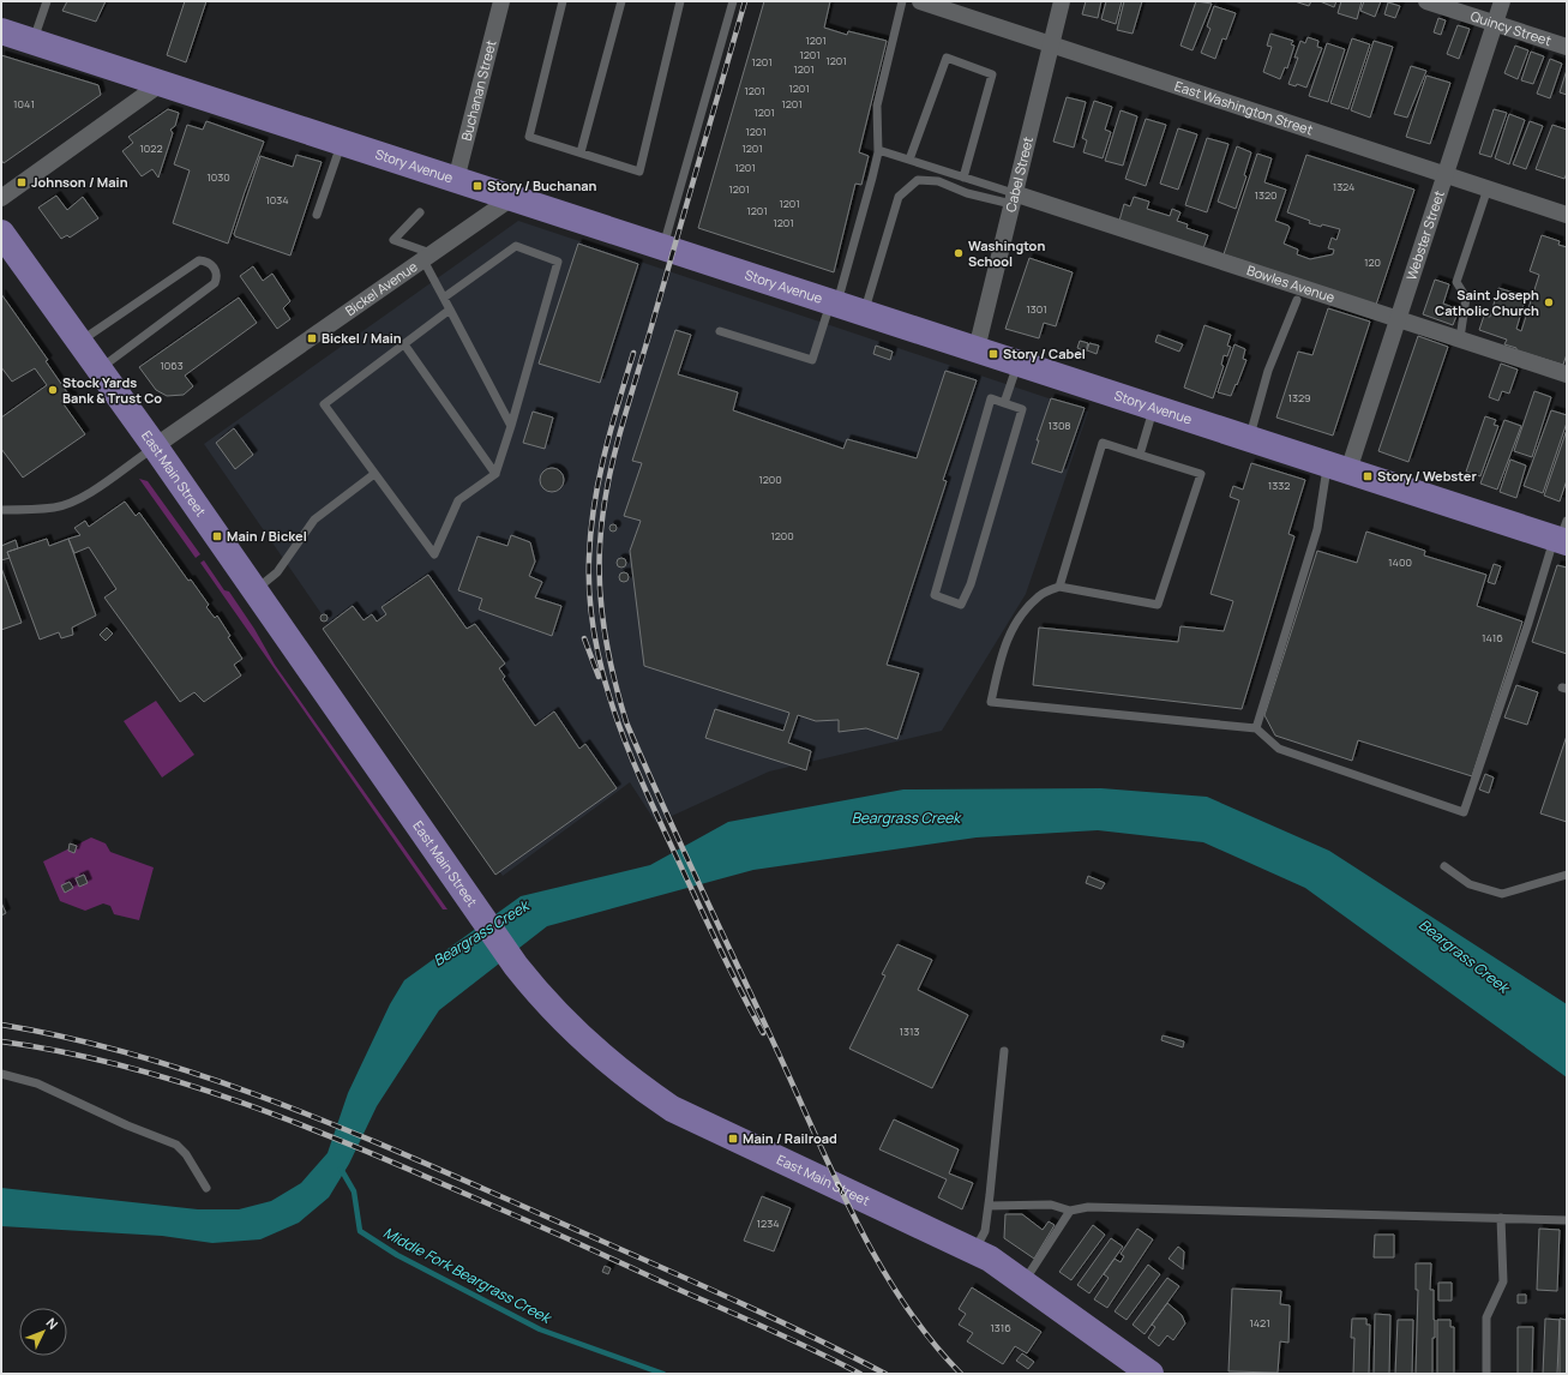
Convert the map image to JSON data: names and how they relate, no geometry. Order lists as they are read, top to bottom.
{
  "streets": {
    "main road": ["Story Avenue", "East Main Street"],
    "street": [
      "Quincy Street",
      "Buchanan Street",
      "East Washington Street",
      "Cabel Street",
      "Webster Street",
      "Bowles Avenue",
      "Bickel Avenue"
    ]
  },
  "crossings": [
    ["Quincy Street", "Webster Street"],
    ["Buchanan Street", "Story Avenue"],
    ["East Washington Street", "Cabel Street"],
    ["East Washington Street", "Webster Street"],
    ["Story Avenue", "Cabel Street"],
    ["Story Avenue", "Webster Street"],
    ["Story Avenue", "Bickel Avenue"],
    ["Cabel Street", "Bowles Avenue"],
    ["Webster Street", "Bowles Avenue"],
    ["Bickel Avenue", "East Main Street"]
  ],
  "water": ["Beargrass Creek", "Middle Fork Beargrass Creek"],
  "places": {
    "transit": [
      "Johnson / Main",
      "Story / Buchanan",
      "Bickel / Main",
      "Story / Cabel",
      "Story / Webster",
      "Main / Bickel",
      "Main / Railroad"
    ],
    "other": ["Washington School", "Saint Joseph Catholic Church", "Stock Yards Bank & Trust Co"]
  },
  "house_numbers": [
    "1201",
    "1201",
    "1201",
    "1201",
    "1201",
    "1201",
    "1201",
    "1041",
    "1201",
    "1201",
    "1201",
    "1022",
    "1201",
    "1201",
    "1030",
    "1324",
    "1201",
    "1320",
    "1034",
    "1201",
    "1201",
    "1201",
    "120",
    "1301",
    "1063",
    "1329",
    "1308",
    "1200",
    "1332",
    "1200",
    "1400",
    "1416",
    "1313",
    "1234",
    "1421",
    "1316"
  ],
  "north": "top right"
}
